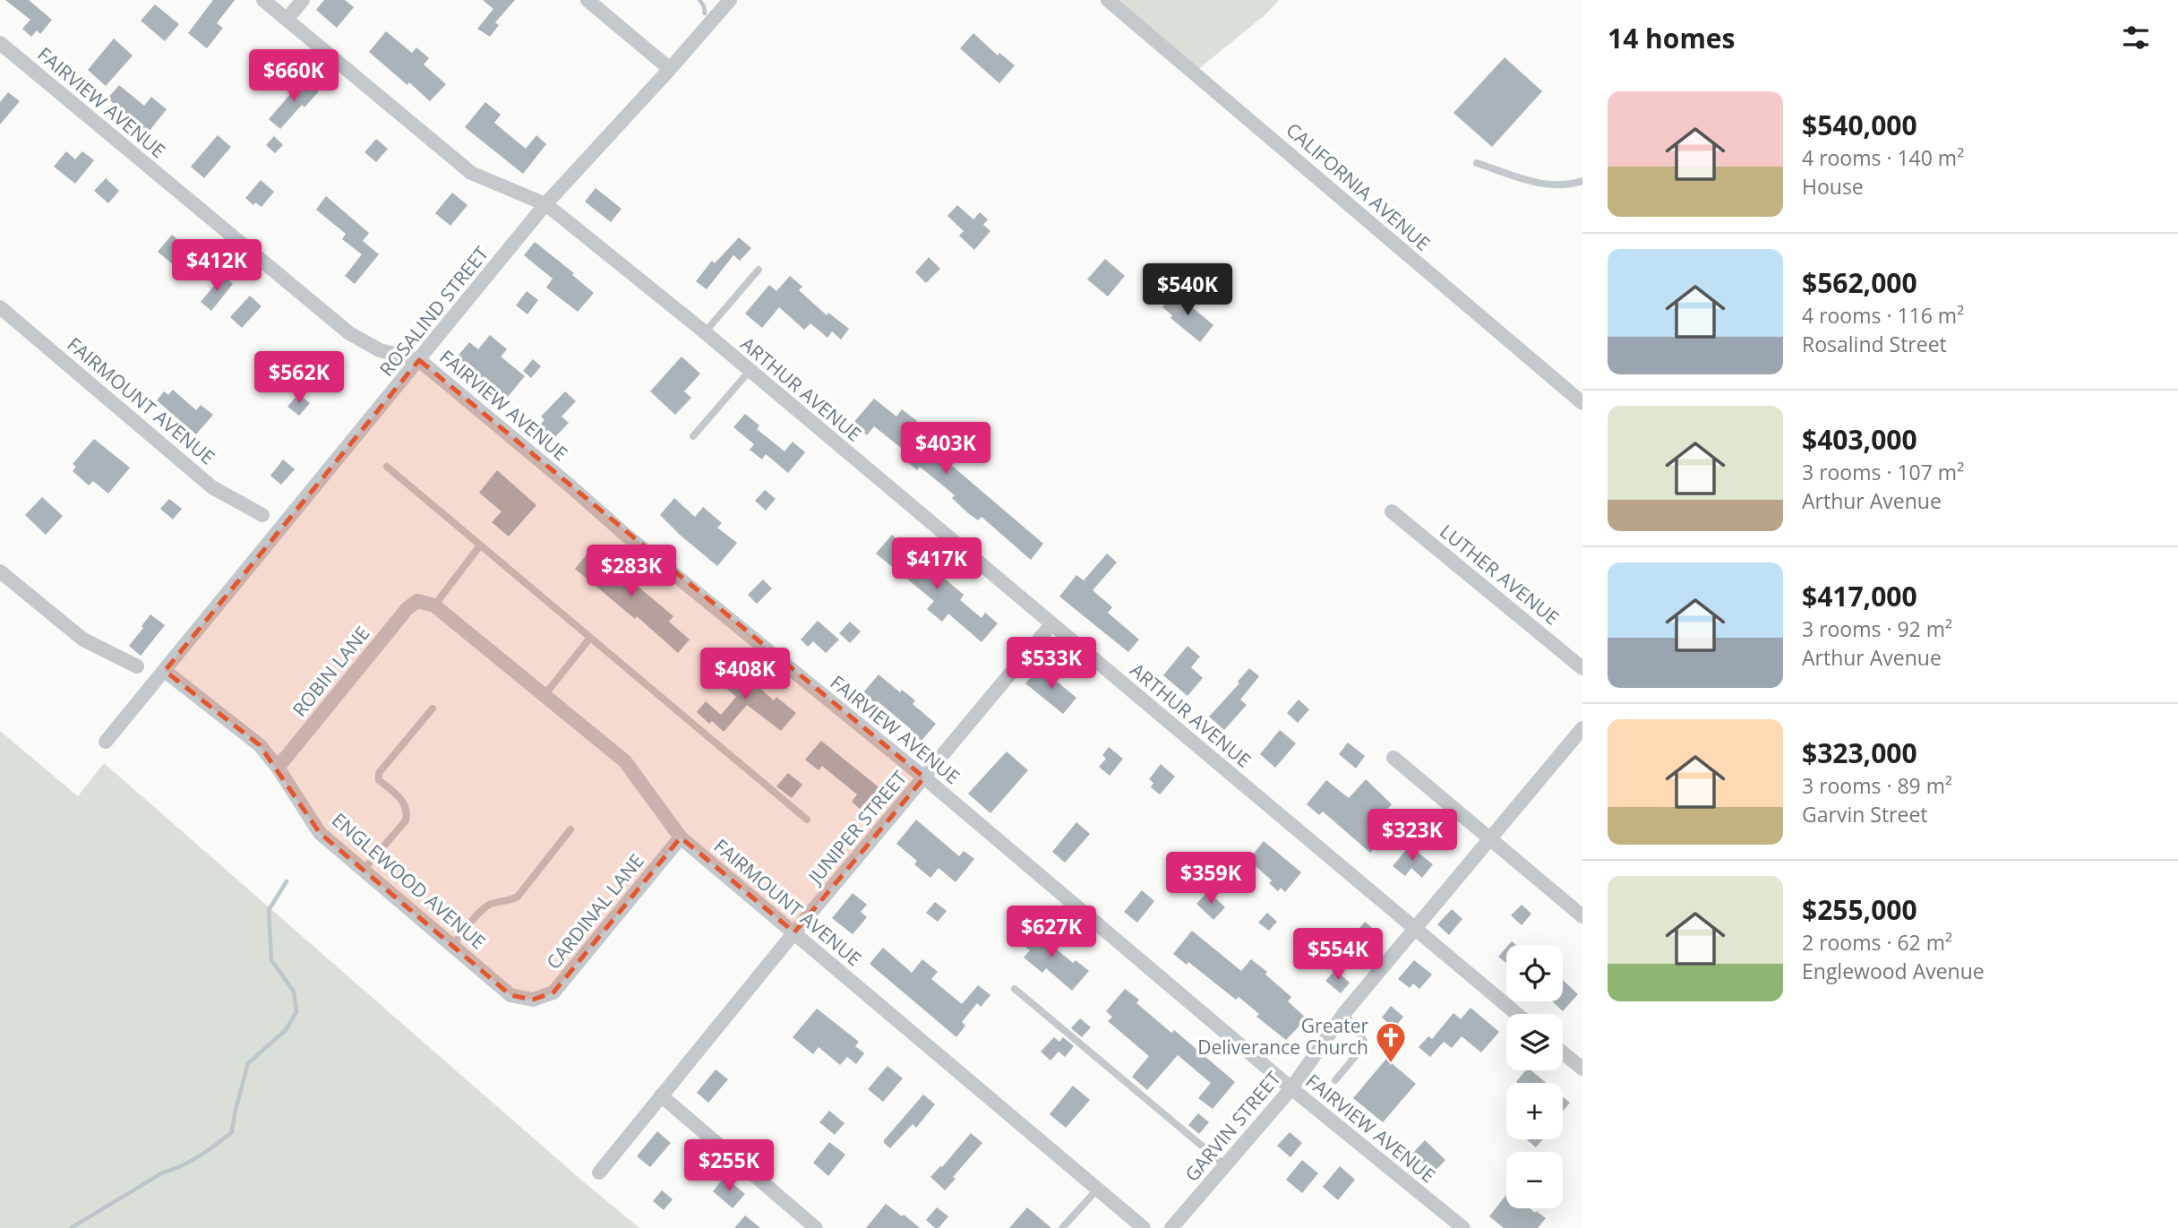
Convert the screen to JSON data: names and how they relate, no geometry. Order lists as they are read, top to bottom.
{
  "streets": {
    "street": [
      "FAIRVIEW AVENUE",
      "CALIFORNIA AVENUE",
      "ROSALIND STREET",
      "ARTHUR AVENUE",
      "FAIRMOUNT AVENUE",
      "LUTHER AVENUE",
      "ROBIN LANE",
      "JUNIPER STREET",
      "ENGLEWOOD AVENUE",
      "CARDINAL LANE",
      "GARVIN STREET"
    ]
  },
  "crossings": [
    ["FAIRVIEW AVENUE", "ROSALIND STREET"],
    ["FAIRVIEW AVENUE", "JUNIPER STREET"],
    ["FAIRVIEW AVENUE", "GARVIN STREET"],
    ["ROSALIND STREET", "ARTHUR AVENUE"],
    ["ROSALIND STREET", "ENGLEWOOD AVENUE"],
    ["ARTHUR AVENUE", "JUNIPER STREET"],
    ["ARTHUR AVENUE", "GARVIN STREET"],
    ["FAIRMOUNT AVENUE", "ROBIN LANE"],
    ["FAIRMOUNT AVENUE", "JUNIPER STREET"],
    ["FAIRMOUNT AVENUE", "CARDINAL LANE"],
    ["ROBIN LANE", "ENGLEWOOD AVENUE"],
    ["ENGLEWOOD AVENUE", "CARDINAL LANE"]
  ],
  "places": {
    "church": ["Greater Deliverance Church"]
  },
  "page": {
    "heading": "14 homes",
    "price": [
      "$660K",
      "$412K",
      "$540K",
      "$562K",
      "$403K",
      "$417K",
      "$283K",
      "$533K",
      "$408K",
      "$323K",
      "$359K",
      "$627K",
      "$554K",
      "$255K"
    ],
    "list": [
      {
        "name": "$540,000",
        "note": "4 rooms · 140 m² · House"
      },
      {
        "name": "$562,000",
        "note": "4 rooms · 116 m² · Rosalind Street"
      },
      {
        "name": "$403,000",
        "note": "3 rooms · 107 m² · Arthur Avenue"
      },
      {
        "name": "$417,000",
        "note": "3 rooms · 92 m² · Arthur Avenue"
      },
      {
        "name": "$323,000",
        "note": "3 rooms · 89 m² · Garvin Street"
      },
      {
        "name": "$255,000",
        "note": "2 rooms · 62 m² · Englewood Avenue"
      }
    ],
    "map_buttons": ["+", "−"]
  }
}
